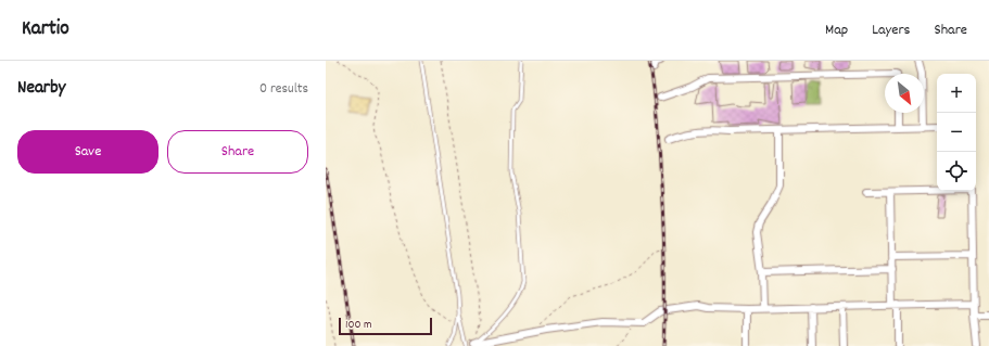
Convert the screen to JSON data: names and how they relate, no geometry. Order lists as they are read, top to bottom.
{
  "scale_bar": "100 m",
  "north": "bottom right",
  "page": {
    "header": "Kartio",
    "nav": ["Map", "Layers", "Share"],
    "heading": ["Nearby", "0 results"],
    "map_buttons": ["+", "−"],
    "buttons": ["Save", "Share"],
    "scale": "100 m"
  }
}
